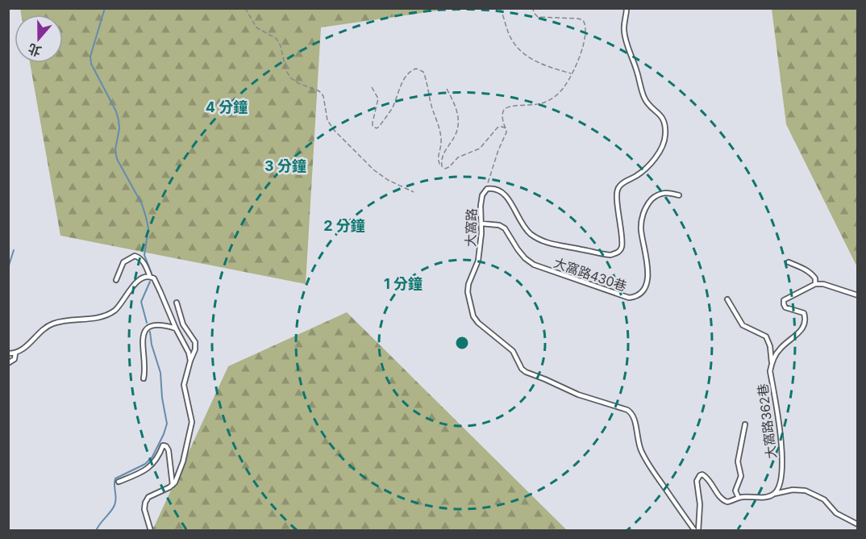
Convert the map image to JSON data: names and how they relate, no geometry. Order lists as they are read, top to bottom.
{
  "streets": {
    "lane": ["大窩路", "大窩路430巷", "大窩路362巷"]
  },
  "crossings": [
    ["大窩路", "大窩路430巷"]
  ],
  "north": "bottom",
  "rings": [
    "4 分鐘",
    "3 分鐘",
    "2 分鐘",
    "1 分鐘"
  ]
}
